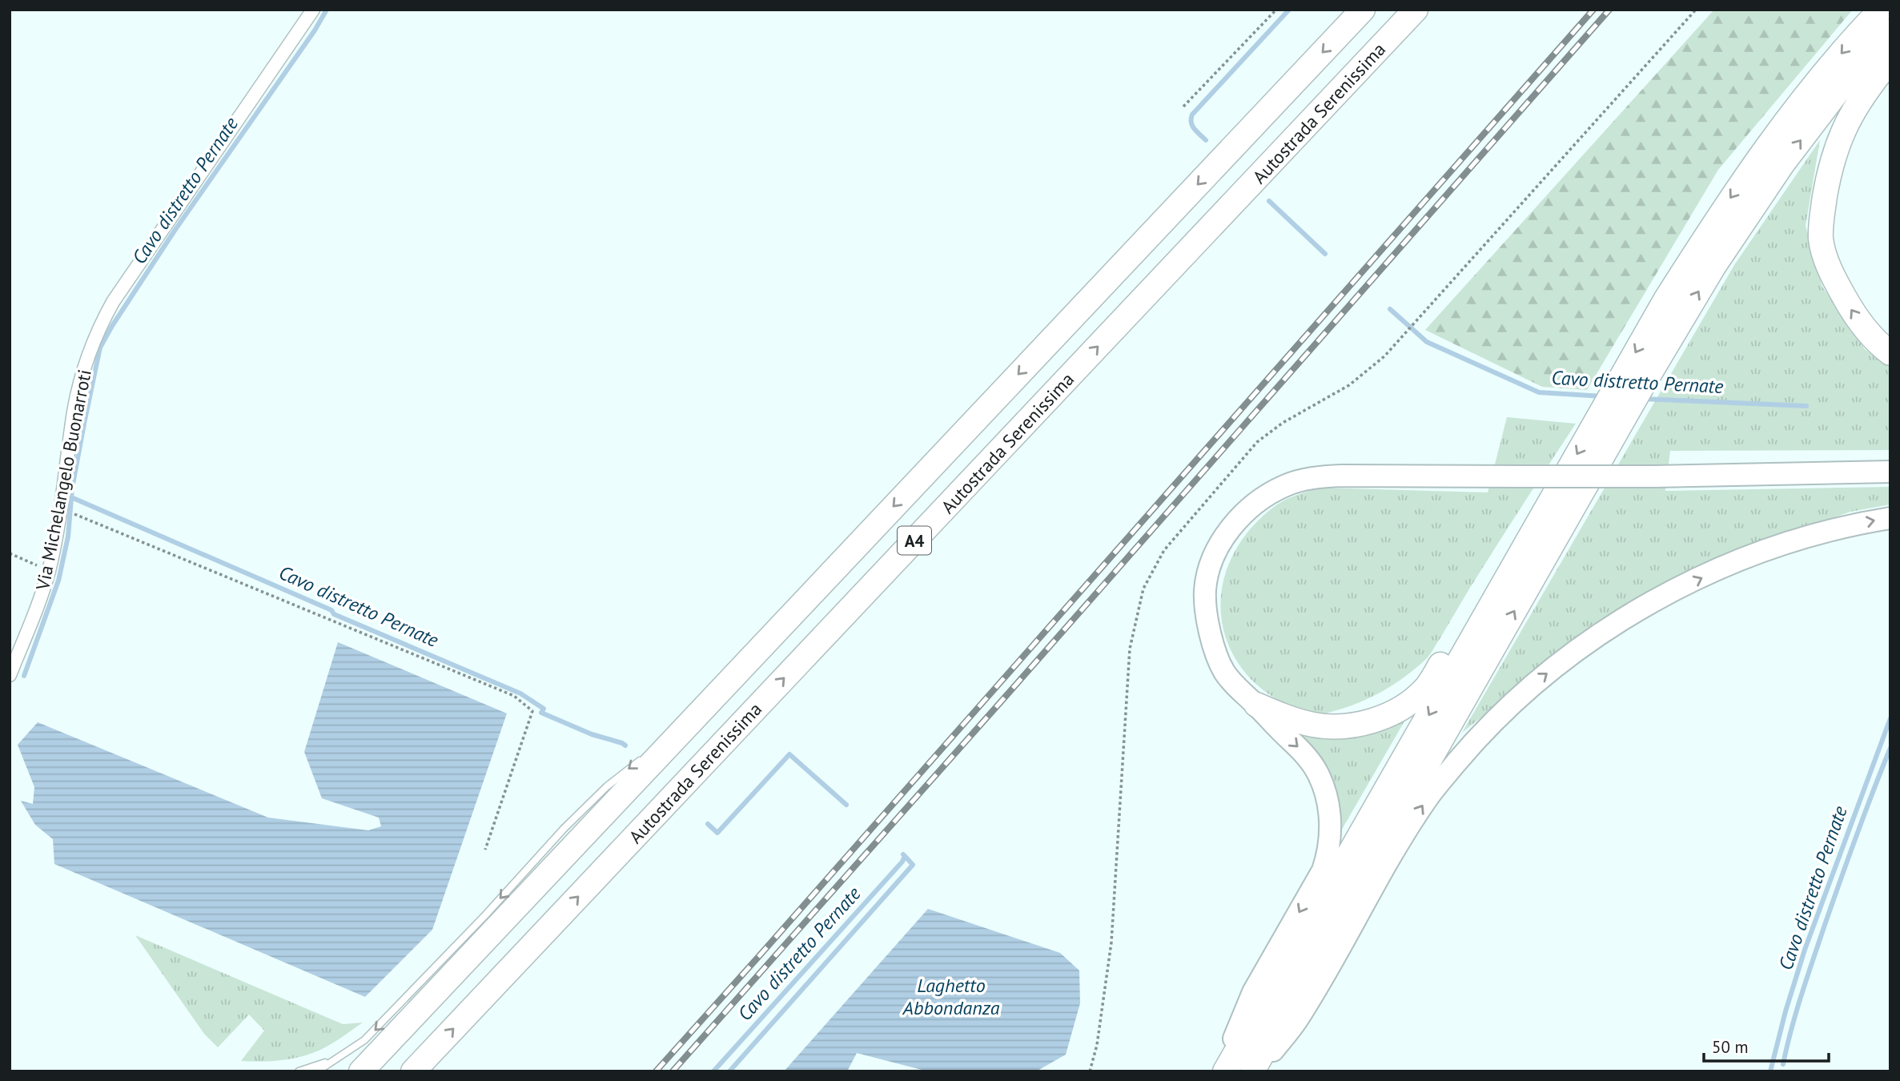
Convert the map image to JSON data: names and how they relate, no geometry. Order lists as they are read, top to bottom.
{
  "streets": {
    "highway": ["Autostrada Serenissima", "A4"],
    "street": ["Via Michelangelo Buonarroti"]
  },
  "water": ["Cavo distretto Pernate", "Laghetto Abbondanza"],
  "scale_bar": "50 m"
}
